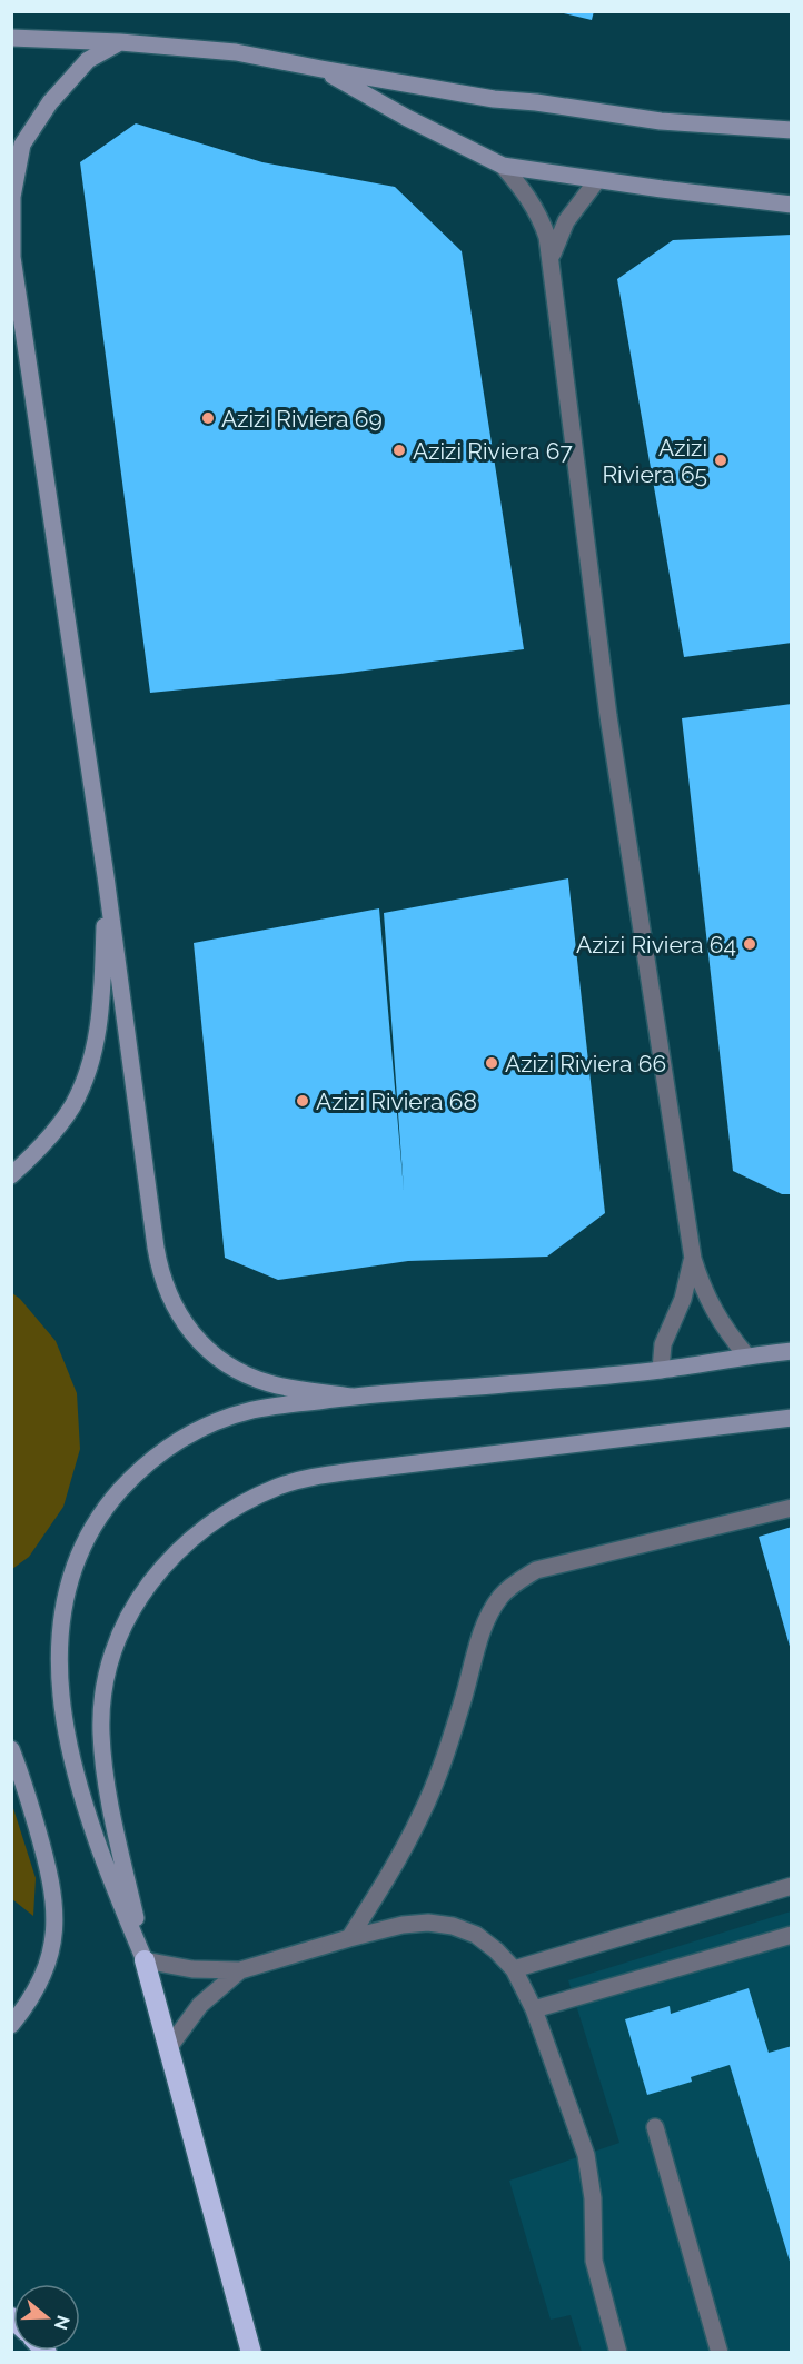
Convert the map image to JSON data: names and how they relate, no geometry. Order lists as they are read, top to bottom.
{
  "places": [
    "Azizi Riviera 69",
    "Azizi Riviera 67",
    "Azizi Riviera 65",
    "Azizi Riviera 64",
    "Azizi Riviera 66",
    "Azizi Riviera 68"
  ],
  "north": "right"
}
